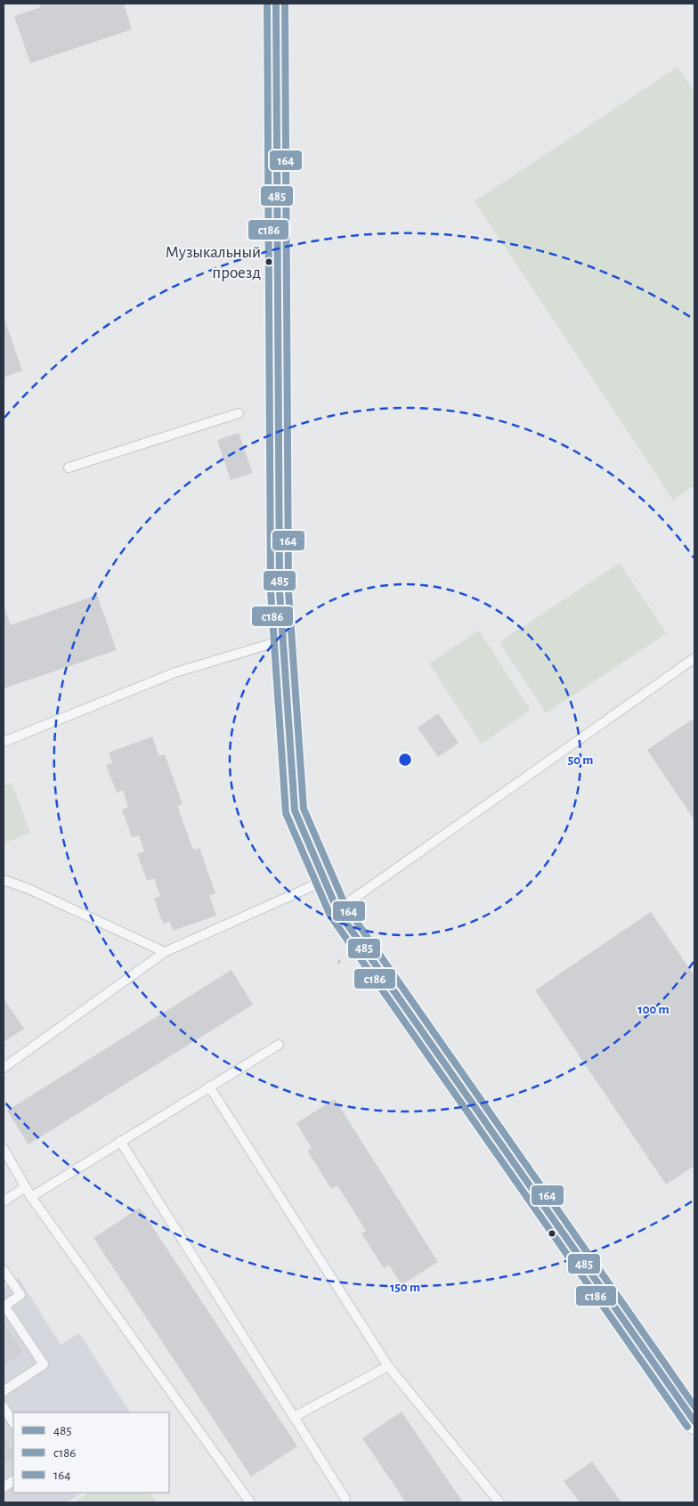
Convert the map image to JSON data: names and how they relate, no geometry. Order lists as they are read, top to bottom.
{
  "places": ["Музыкальный проезд"],
  "lines": ["transit line 485", "transit line с186", "transit line 164"],
  "legend": ["485", "с186", "164"],
  "rings": ["50 m", "100 m", "150 m"]
}
